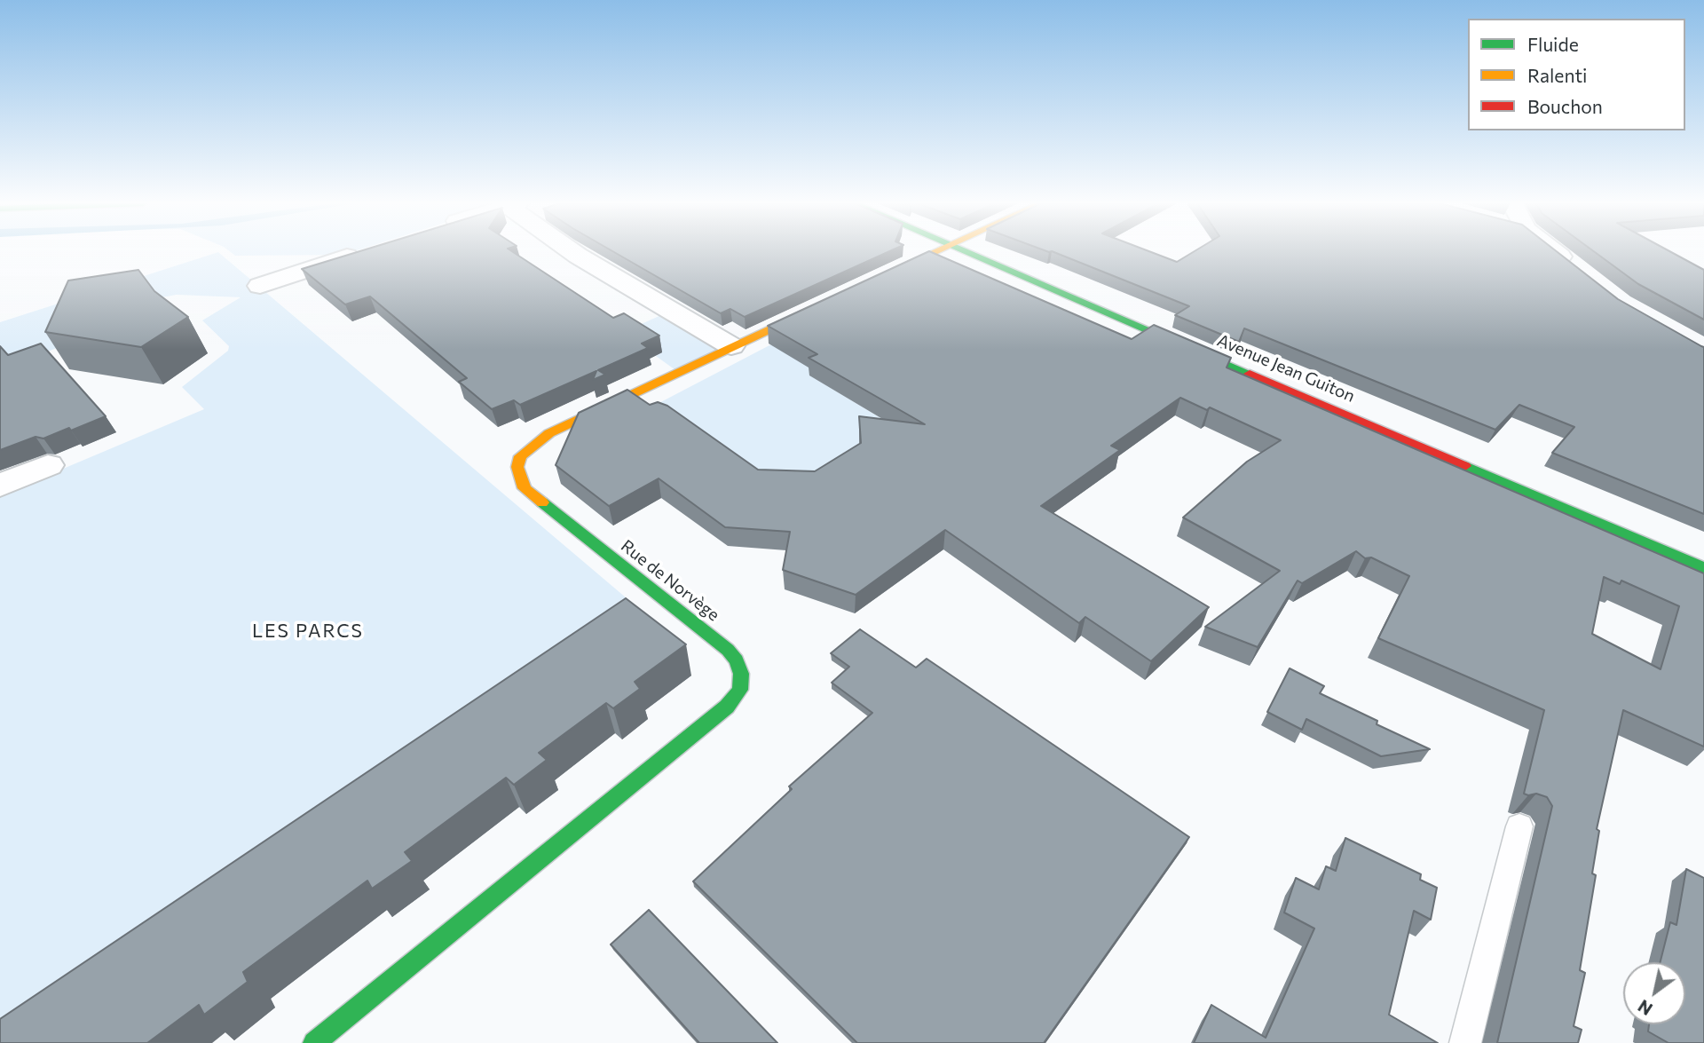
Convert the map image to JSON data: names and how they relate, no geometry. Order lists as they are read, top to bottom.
{
  "streets": {
    "street": ["Avenue Jean Guiton", "Rue de Norvège"]
  },
  "districts": ["LES PARCS"],
  "legend": ["Fluide", "Ralenti", "Bouchon"],
  "north": "bottom left"
}
